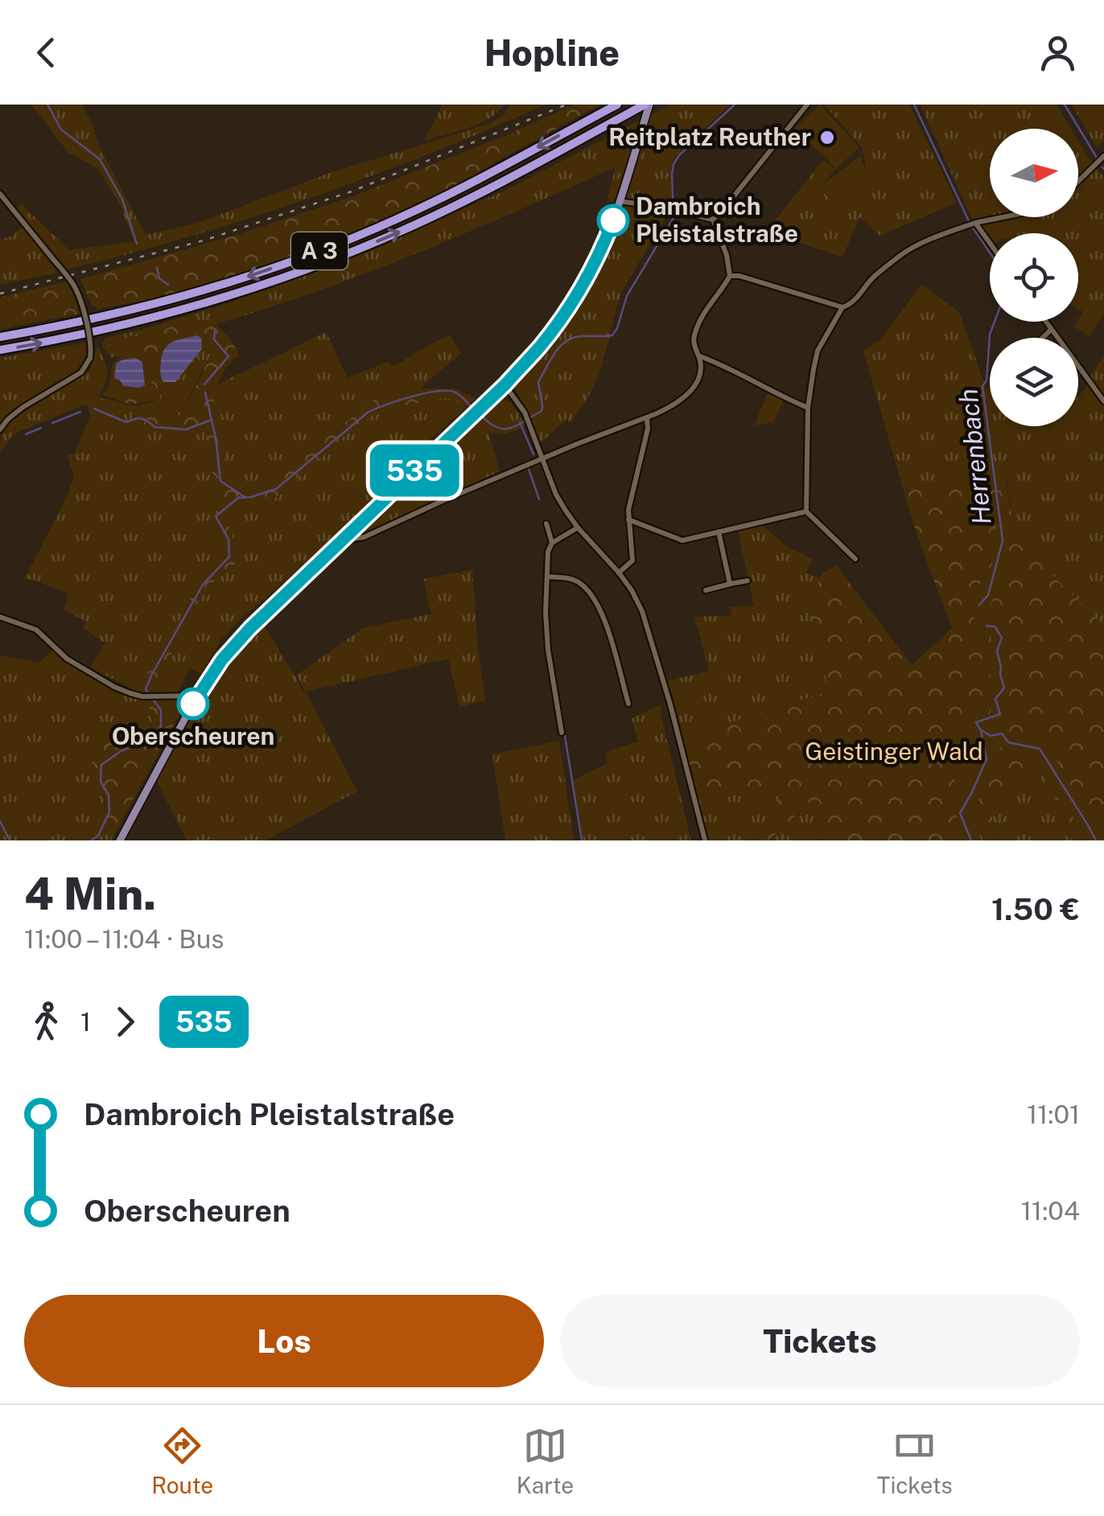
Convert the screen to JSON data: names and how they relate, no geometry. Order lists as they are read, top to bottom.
{
  "streets": {
    "highway": ["A 3"]
  },
  "water": ["Herrenbach"],
  "parks": ["Geistinger Wald"],
  "places": ["Reitplatz Reuther", "Dambroich Pleistalstraße", "Oberscheuren"],
  "lines": ["bus line 535"],
  "north": "right",
  "page": {
    "header": "Hopline",
    "on_map": "535",
    "heading": ["4 Min.", "11:00 – 11:04 · Bus", "1.50 €"],
    "legs": ["1", "535"],
    "list": [
      {
        "name": "Dambroich Pleistalstraße",
        "value": "11:01"
      },
      {
        "name": "Oberscheuren",
        "value": "11:04"
      }
    ],
    "buttons": ["Los", "Tickets"],
    "tabs": ["Route", "Karte", "Tickets"]
  }
}
